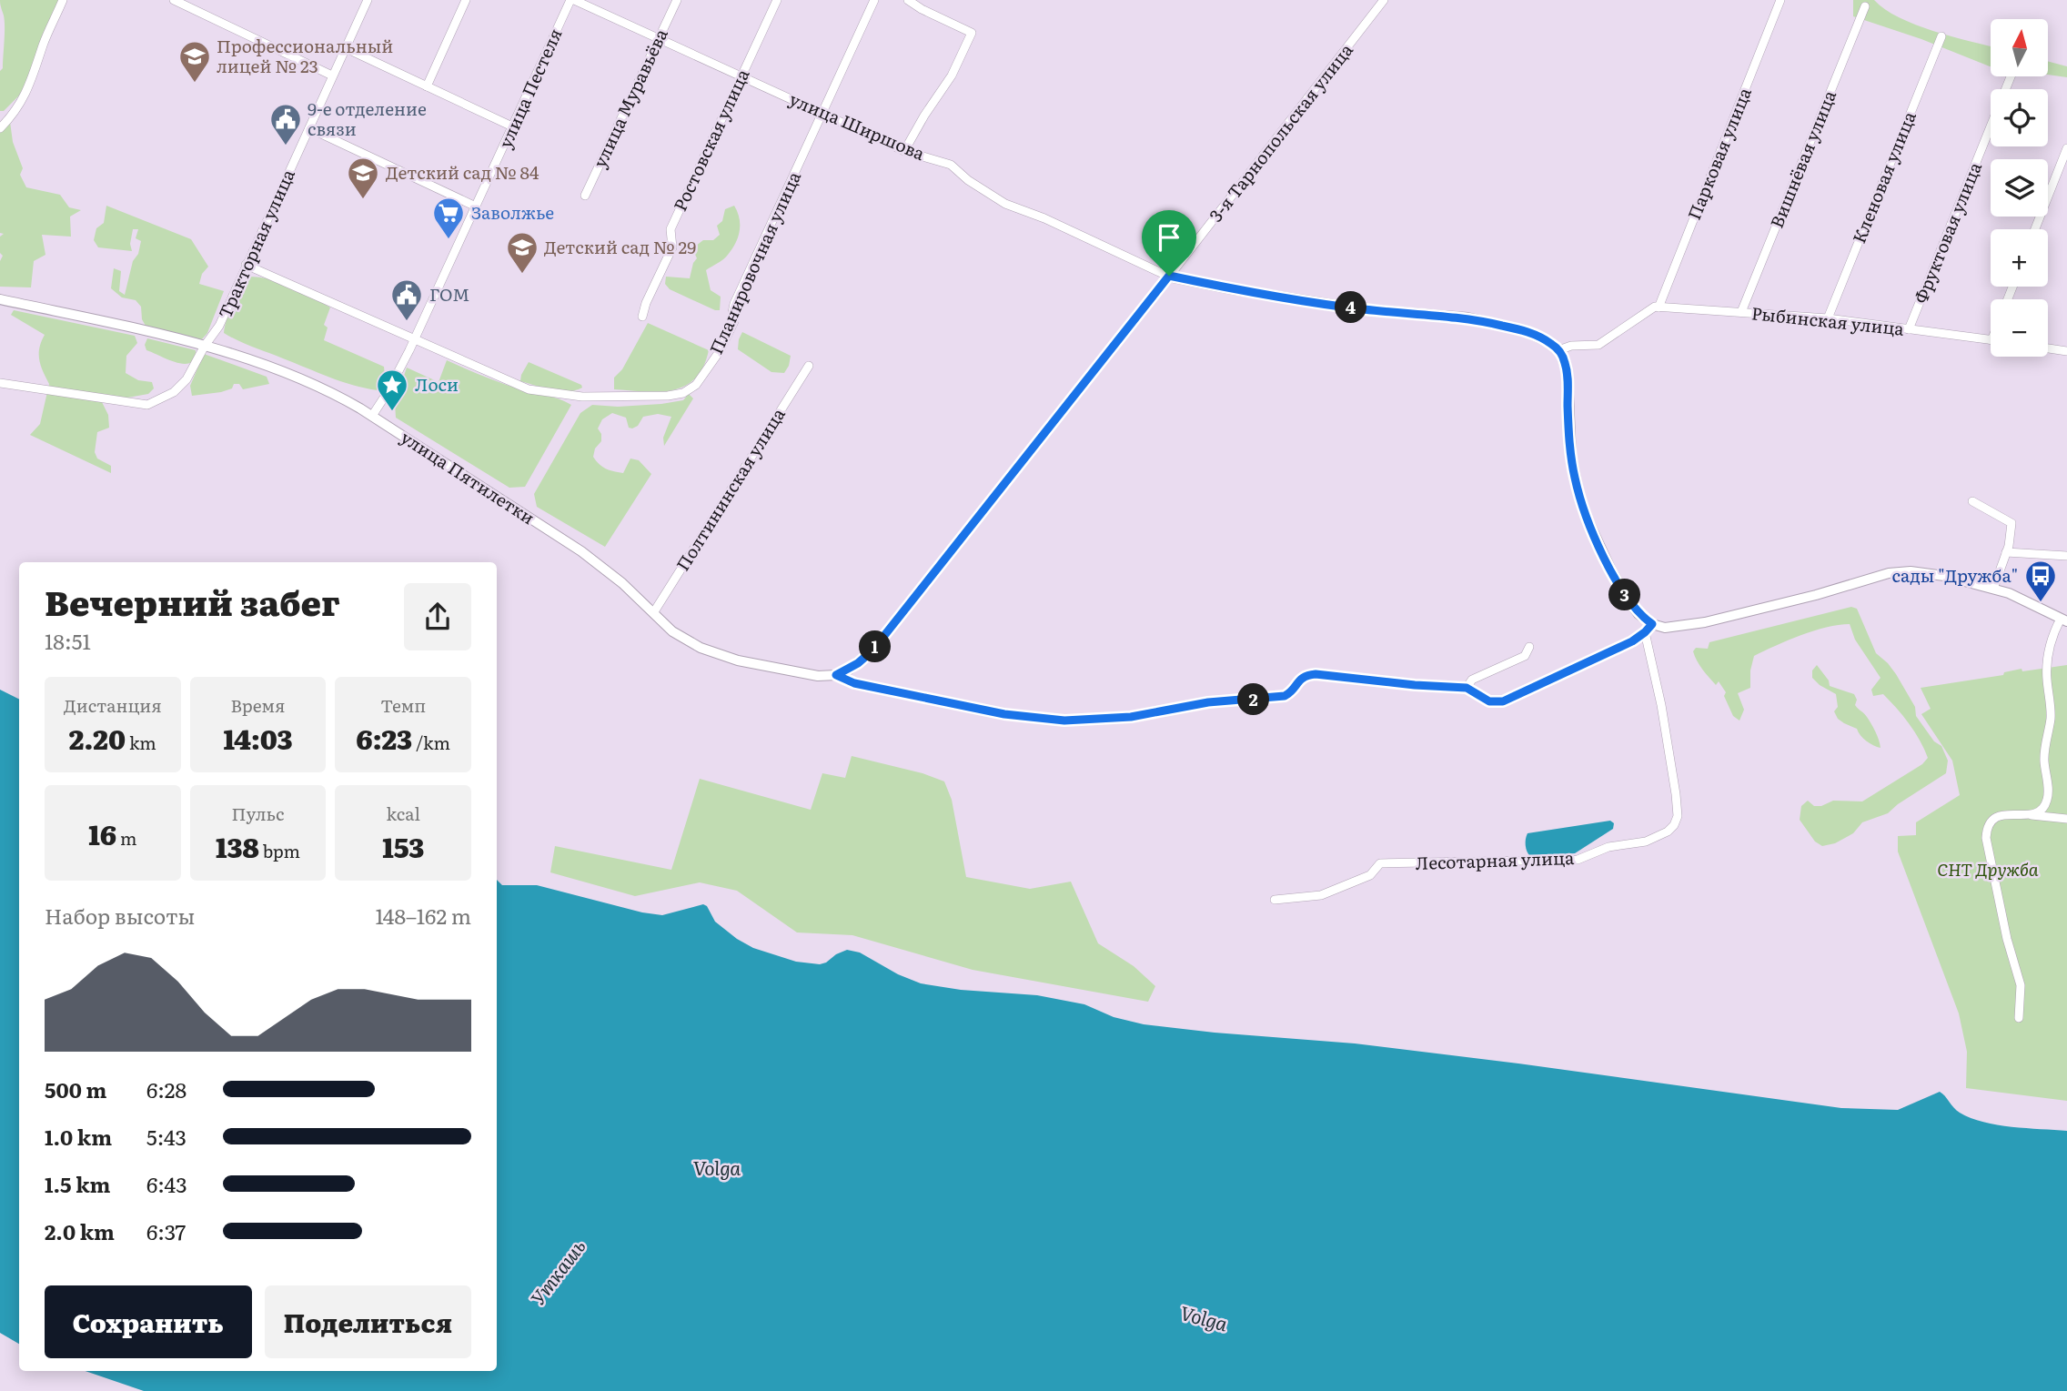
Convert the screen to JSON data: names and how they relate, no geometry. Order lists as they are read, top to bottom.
{
  "streets": {
    "main road": ["3-я Тарнопольская улица", "улица Пятилетки"],
    "street": [
      "улица Пестеля",
      "улица Муравьёва",
      "улица Ширшова",
      "Ростовская улица",
      "Парковая улица",
      "Вишнёвая улица",
      "Кленовая улица",
      "Фруктовая улица",
      "Тракторная улица",
      "Планировочная улица",
      "Рыбинская улица",
      "Полтининская улица",
      "Лесотарная улица"
    ]
  },
  "crossings": [
    ["улица Пестеля", "улица Ширшова"],
    ["улица Пестеля", "Планировочная улица"],
    ["улица Пестеля", "улица Пятилетки"],
    ["улица Муравьёва", "улица Ширшова"],
    ["улица Ширшова", "3-я Тарнопольская улица"],
    ["улица Ширшова", "Ростовская улица"],
    ["улица Ширшова", "Планировочная улица"],
    ["3-я Тарнопольская улица", "улица Пятилетки"],
    ["Парковая улица", "Рыбинская улица"],
    ["Вишнёвая улица", "Рыбинская улица"],
    ["Кленовая улица", "Рыбинская улица"],
    ["Фруктовая улица", "Рыбинская улица"],
    ["Тракторная улица", "улица Пятилетки"],
    ["улица Пятилетки", "Полтининская улица"]
  ],
  "water": ["Volga", "Уткашь"],
  "parks": ["СНТ Дружба"],
  "places": {
    "school or university": ["Профессиональный лицей № 23", "Детский сад № 84", "Детский сад № 29"],
    "public building": ["9-е отделение связи", "ГОМ"],
    "supermarket": ["Заволжье"],
    "place": ["Лоси"],
    "bus stop": ["сады \"Дружба\""]
  },
  "north": "top",
  "page": {
    "map_buttons": ["+", "−"],
    "pins": [
      "4",
      "3",
      "1",
      "2"
    ],
    "heading": ["Вечерний забег", "18:51"],
    "stats": [
      ["Дистанция", "2.20 km"],
      ["Время", "14:03"],
      ["Темп", "6:23 /km"],
      ["16 m"],
      ["Пульс", "138 bpm"],
      ["kcal", "153"]
    ],
    "chart": ["Набор высоты", "148–162 m"],
    "list": [
      {
        "name": "500 m",
        "note": "6:28"
      },
      {
        "name": "1.0 km",
        "note": "5:43"
      },
      {
        "name": "1.5 km",
        "note": "6:43"
      },
      {
        "name": "2.0 km",
        "note": "6:37"
      }
    ],
    "buttons": ["Сохранить", "Поделиться"]
  }
}
